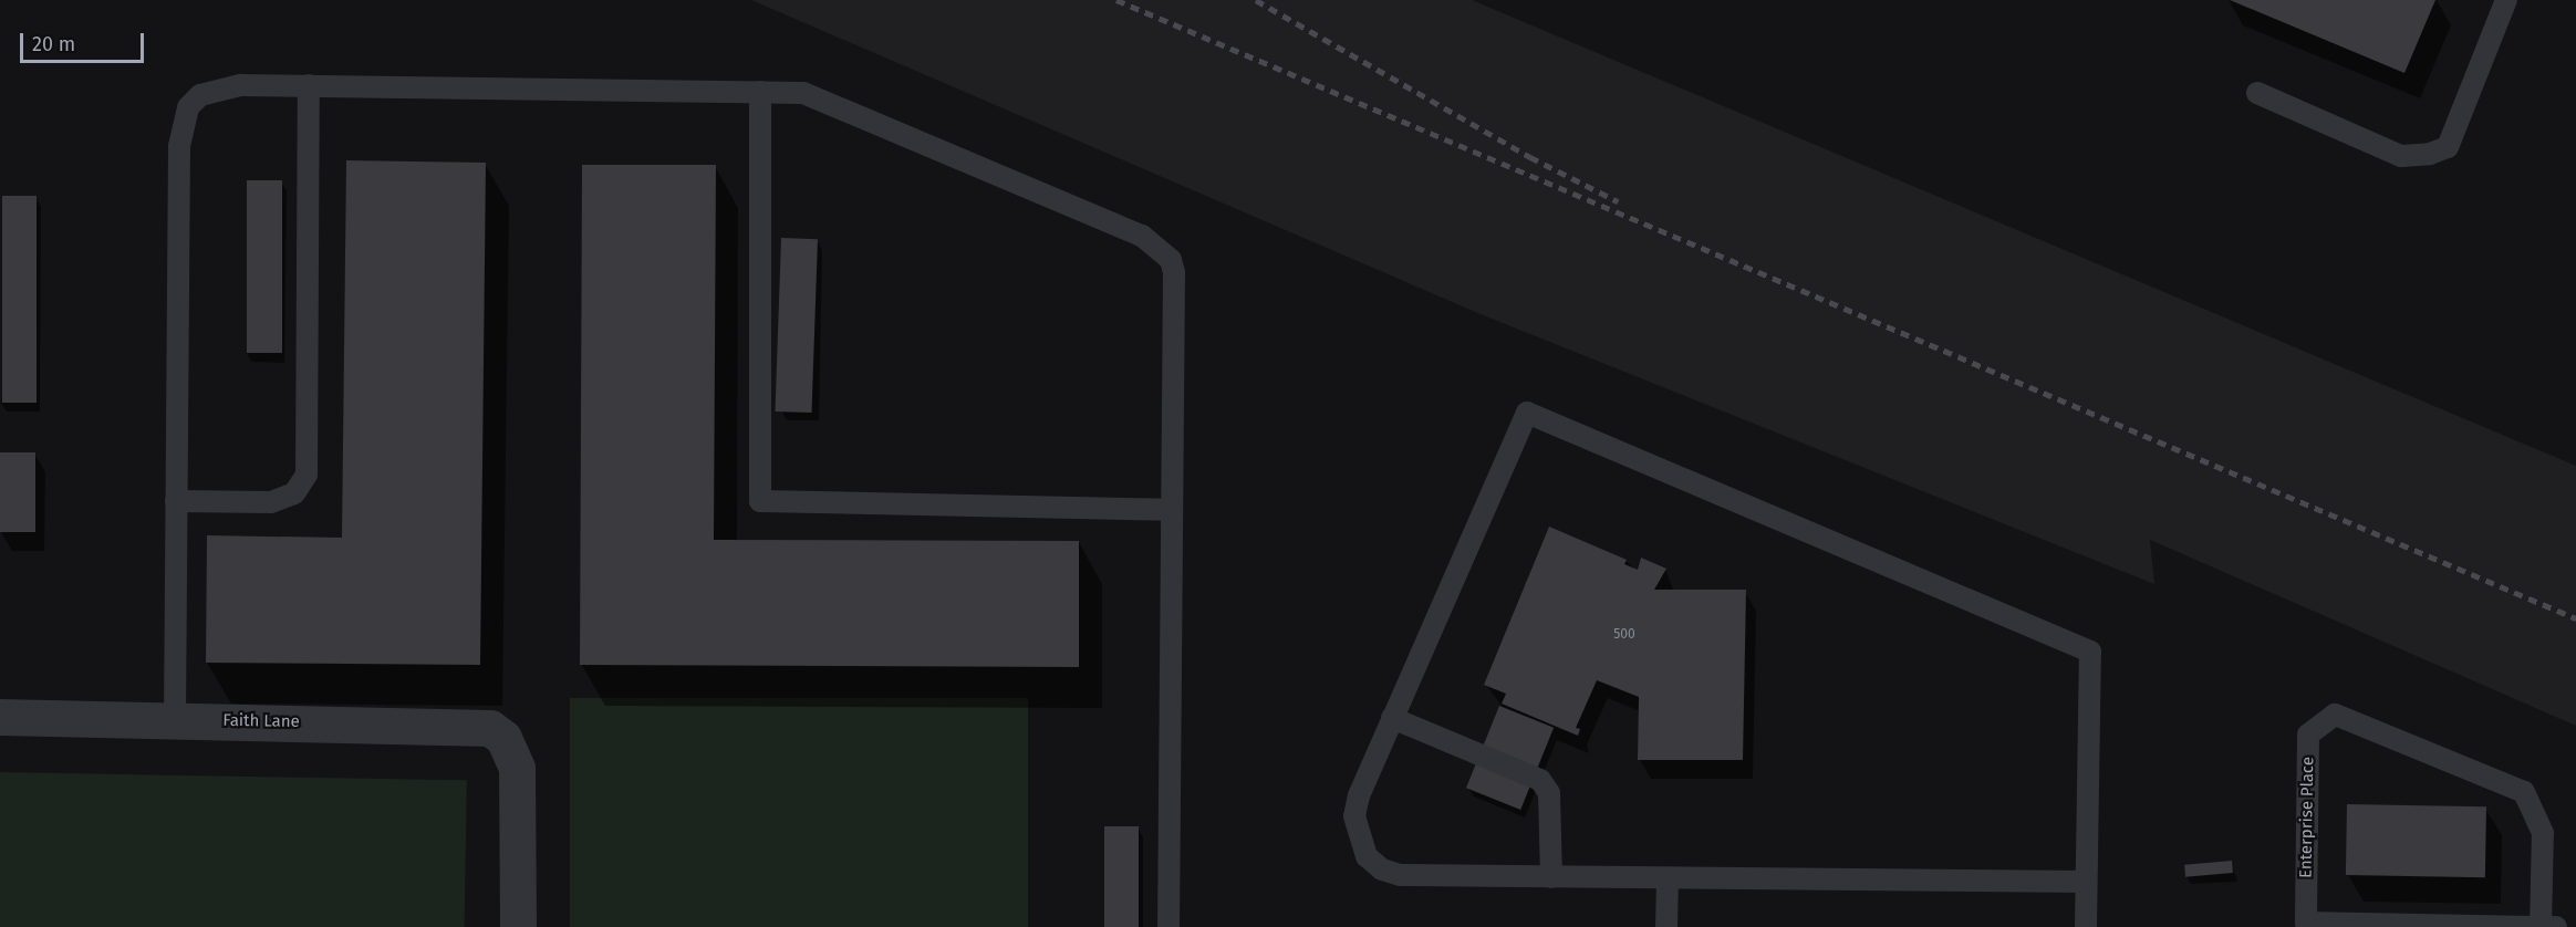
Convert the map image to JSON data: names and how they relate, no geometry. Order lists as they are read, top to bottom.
{
  "streets": {
    "street": ["Faith Lane"],
    "lane": ["Enterprise Place"]
  },
  "house_numbers": ["500"],
  "scale_bar": "20 m"
}
